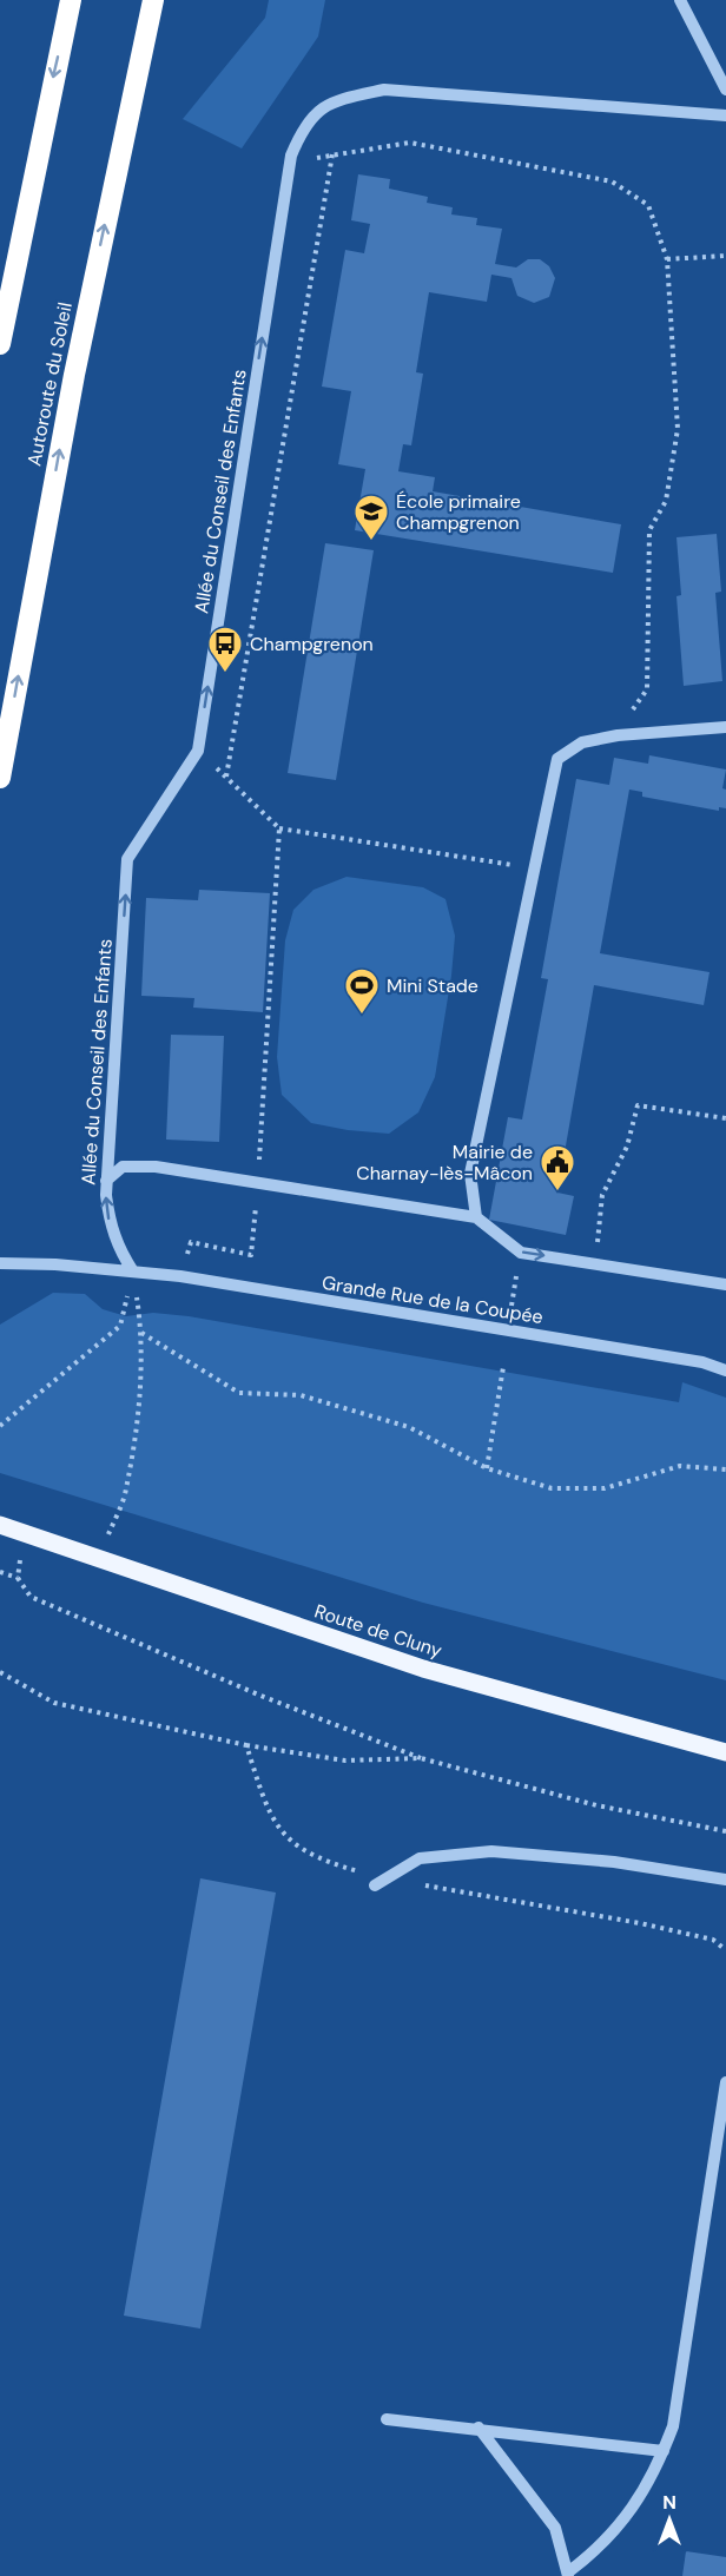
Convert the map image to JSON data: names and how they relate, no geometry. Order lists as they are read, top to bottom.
{
  "streets": {
    "highway": ["Autoroute du Soleil"],
    "main road": ["Route de Cluny"],
    "street": ["Allée du Conseil des Enfants", "Grande Rue de la Coupée"]
  },
  "crossings": [
    ["Allée du Conseil des Enfants", "Grande Rue de la Coupée"]
  ],
  "one_way": ["Allée du Conseil des Enfants"],
  "places": {
    "school or university": ["École primaire Champgrenon"],
    "bus stop": ["Champgrenon"],
    "sports": ["Mini Stade"],
    "public building": ["Mairie de Charnay-lès-Mâcon"]
  },
  "north": "top"
}
